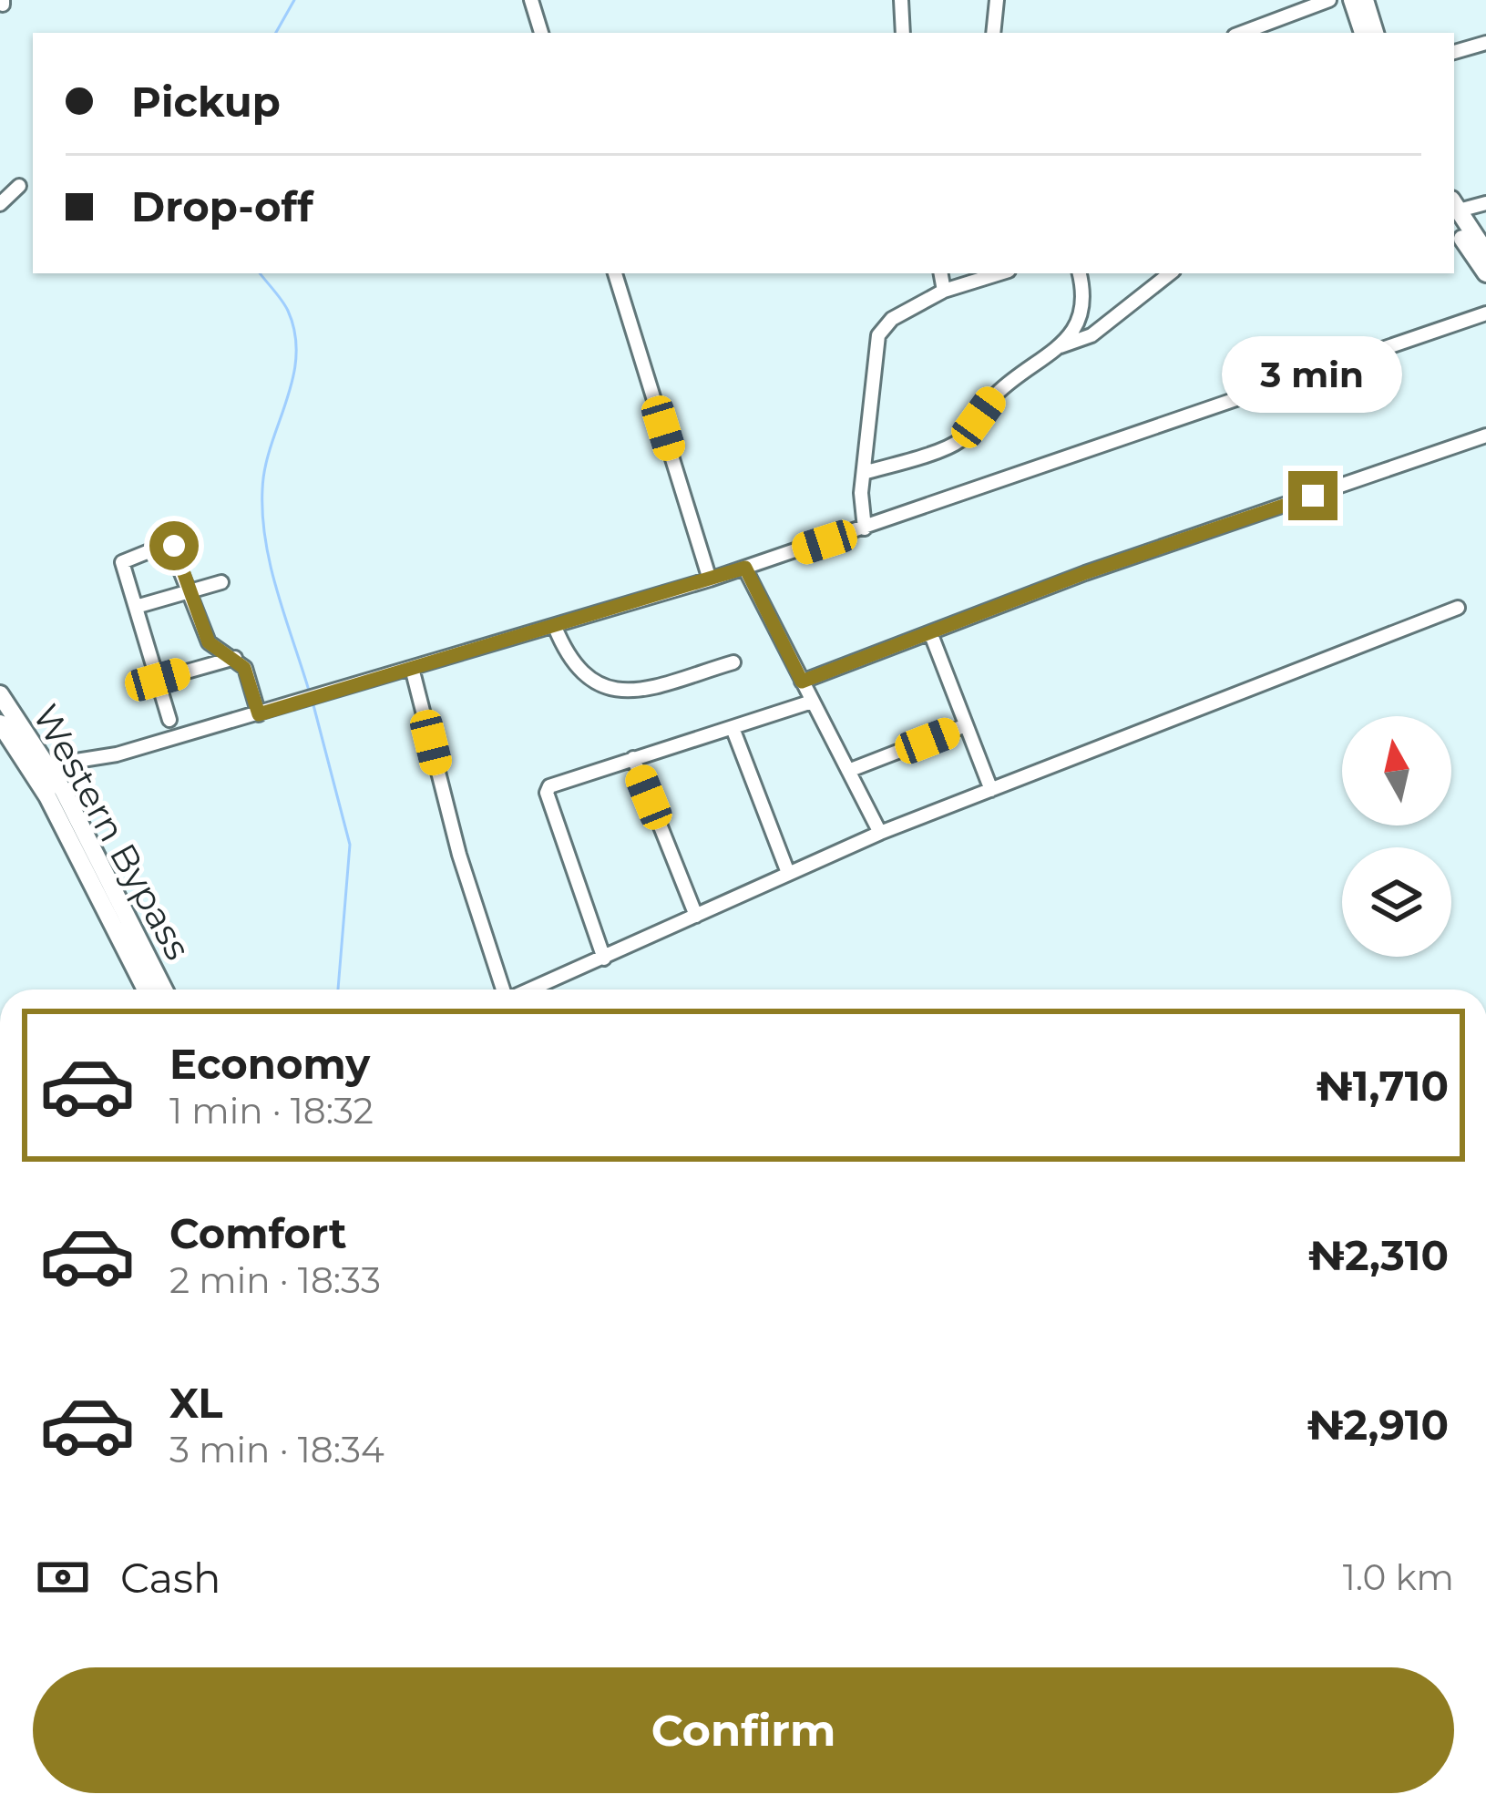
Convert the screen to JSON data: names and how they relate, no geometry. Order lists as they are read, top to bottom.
{
  "streets": {
    "main road": ["Western Bypass"]
  },
  "north": "top",
  "page": {
    "banner": ["Pickup", "Drop-off"],
    "bubble": "3 min",
    "list": [
      {
        "name": "Economy",
        "note": "1 min · 18:32",
        "value": "₦1,710"
      },
      {
        "name": "Comfort",
        "note": "2 min · 18:33",
        "value": "₦2,310"
      },
      {
        "name": "XL",
        "note": "3 min · 18:34",
        "value": "₦2,910"
      }
    ],
    "pay": ["Cash", "1.0 km"],
    "buttons": "Confirm"
  }
}
